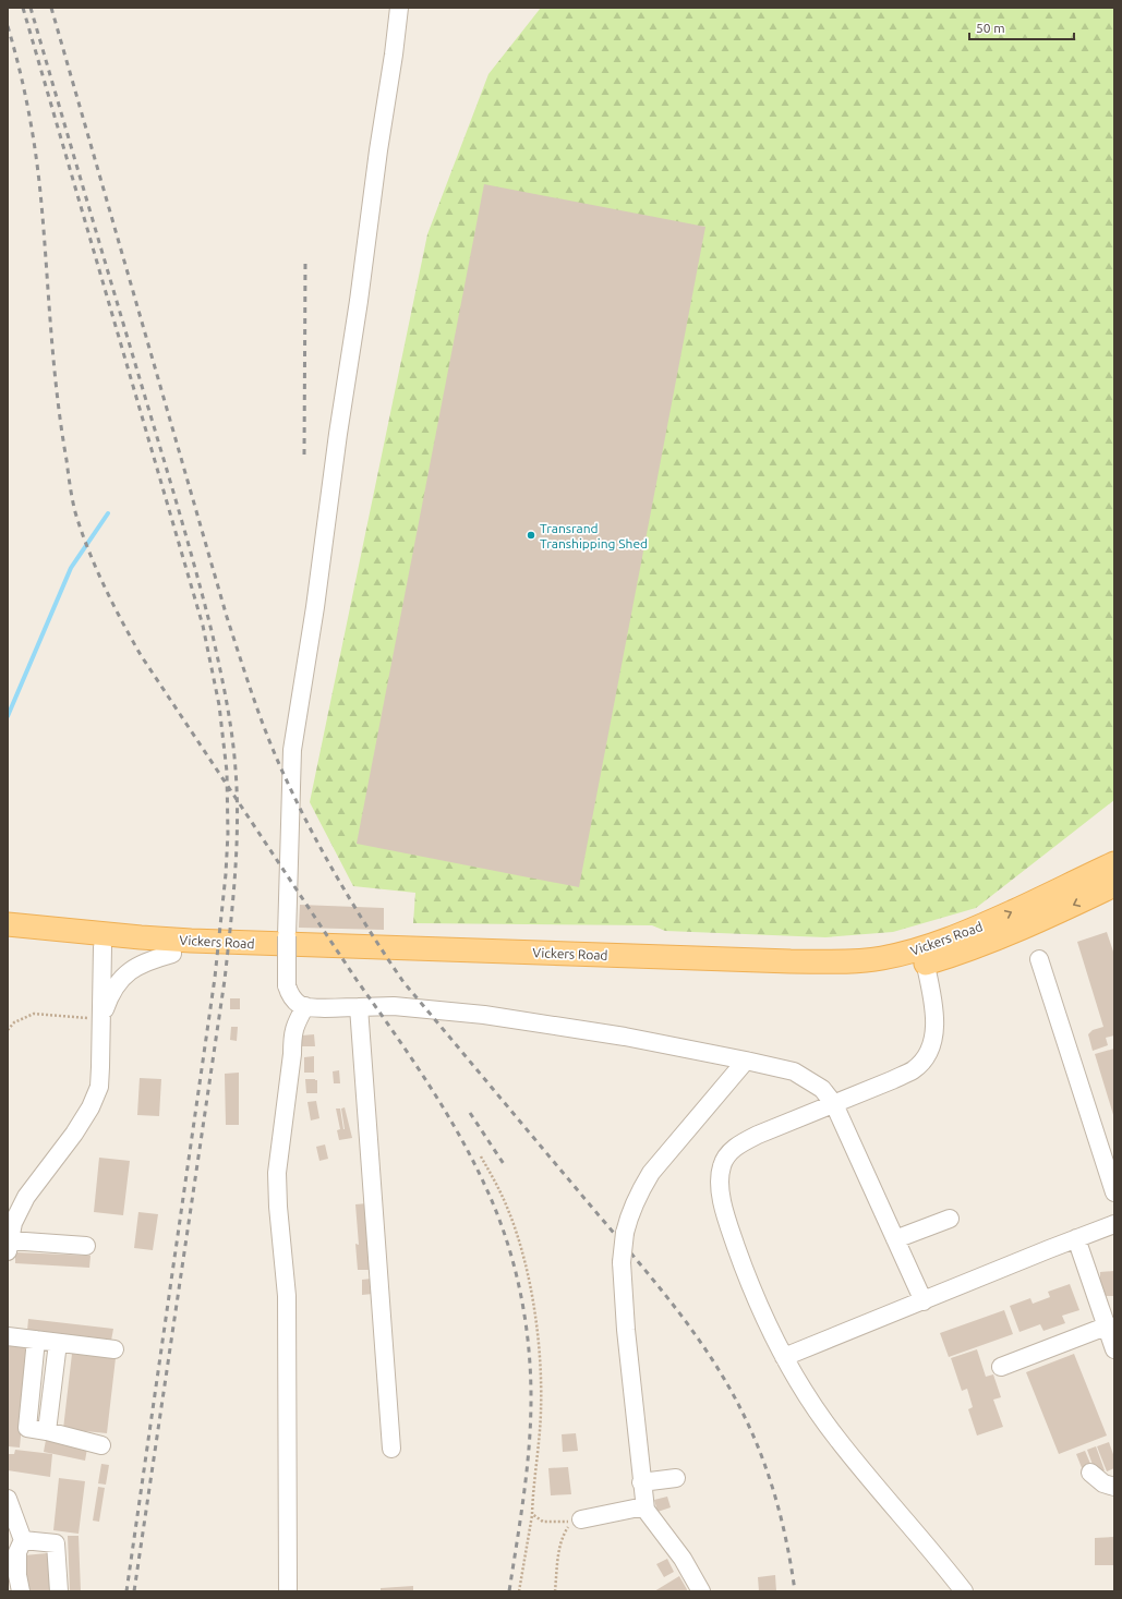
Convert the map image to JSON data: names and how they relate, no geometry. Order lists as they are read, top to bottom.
{
  "streets": {
    "main road": ["Vickers Road"]
  },
  "places": ["Transrand Transhipping Shed"],
  "scale_bar": "50 m"
}
